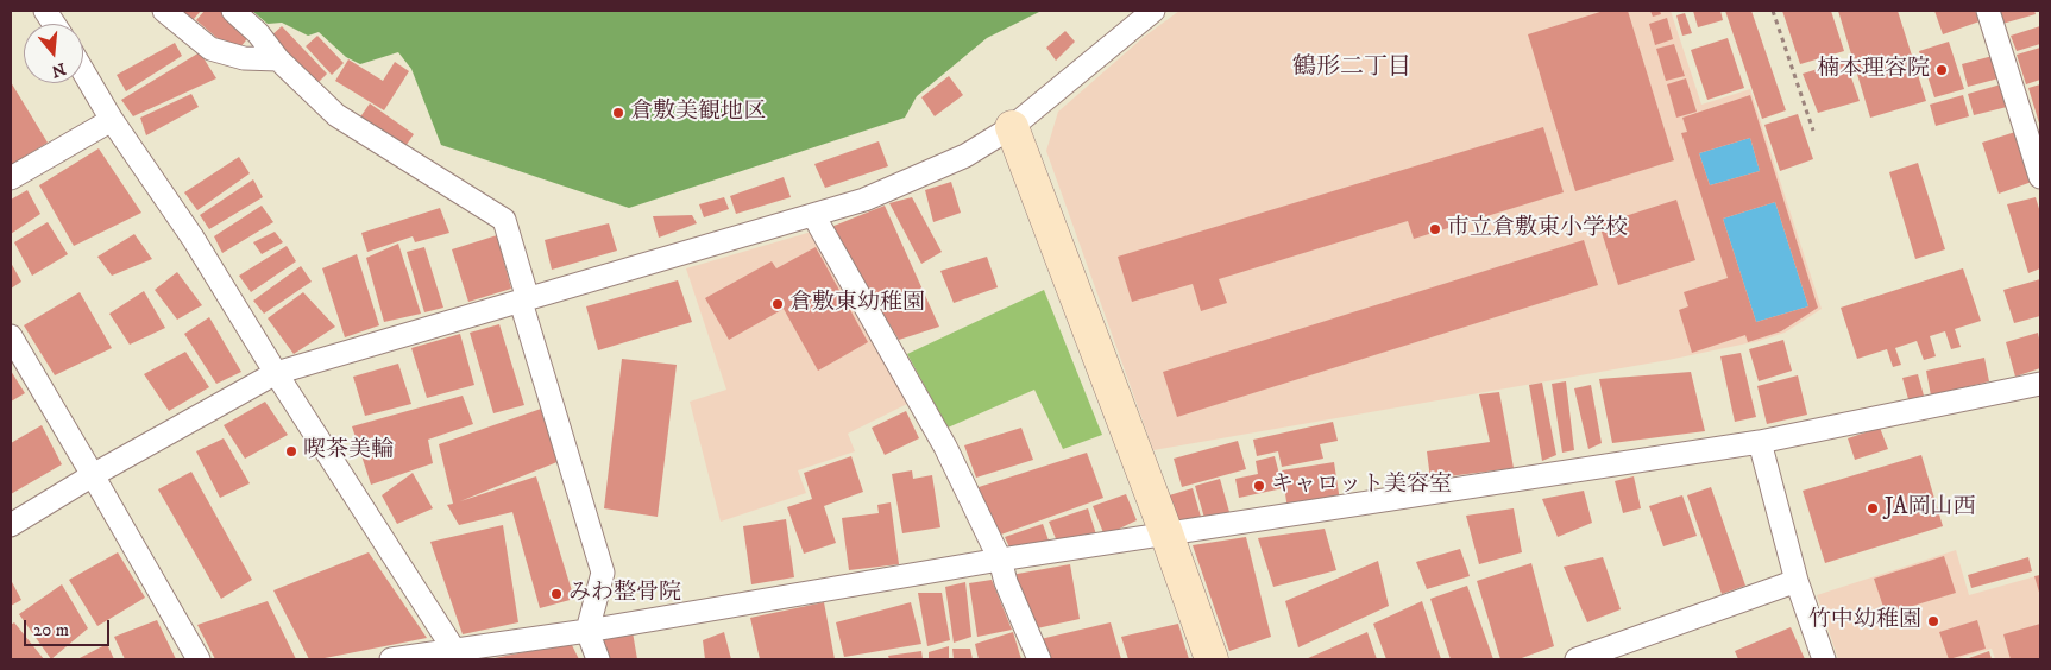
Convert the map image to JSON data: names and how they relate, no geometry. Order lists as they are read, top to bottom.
{
  "districts": ["鶴形二丁目"],
  "places": [
    "楠本理容院",
    "倉敷美観地区",
    "市立倉敷東小学校",
    "倉敷東幼稚園",
    "喫茶美輪",
    "キャロット美容室",
    "JA岡山西",
    "みわ整骨院",
    "竹中幼稚園"
  ],
  "scale_bar": "20 m",
  "north": "bottom"
}
